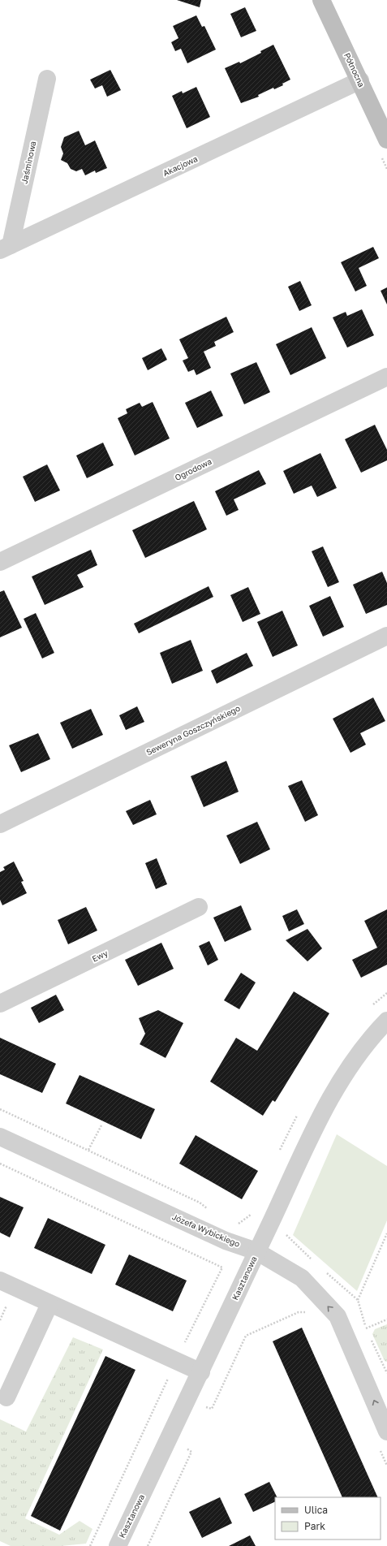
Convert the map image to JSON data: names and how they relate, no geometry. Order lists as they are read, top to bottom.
{
  "streets": {
    "street": [
      "Północna",
      "Jaśminowa",
      "Akacjowa",
      "Ogrodowa",
      "Seweryna Goszczyńskiego",
      "Ewy",
      "Józefa Wybickiego",
      "Kasztanowa"
    ]
  },
  "crossings": [
    ["Północna", "Akacjowa"],
    ["Jaśminowa", "Akacjowa"],
    ["Józefa Wybickiego", "Kasztanowa"]
  ],
  "one_way": ["Józefa Wybickiego"],
  "legend": ["Ulica", "Park"]
}
